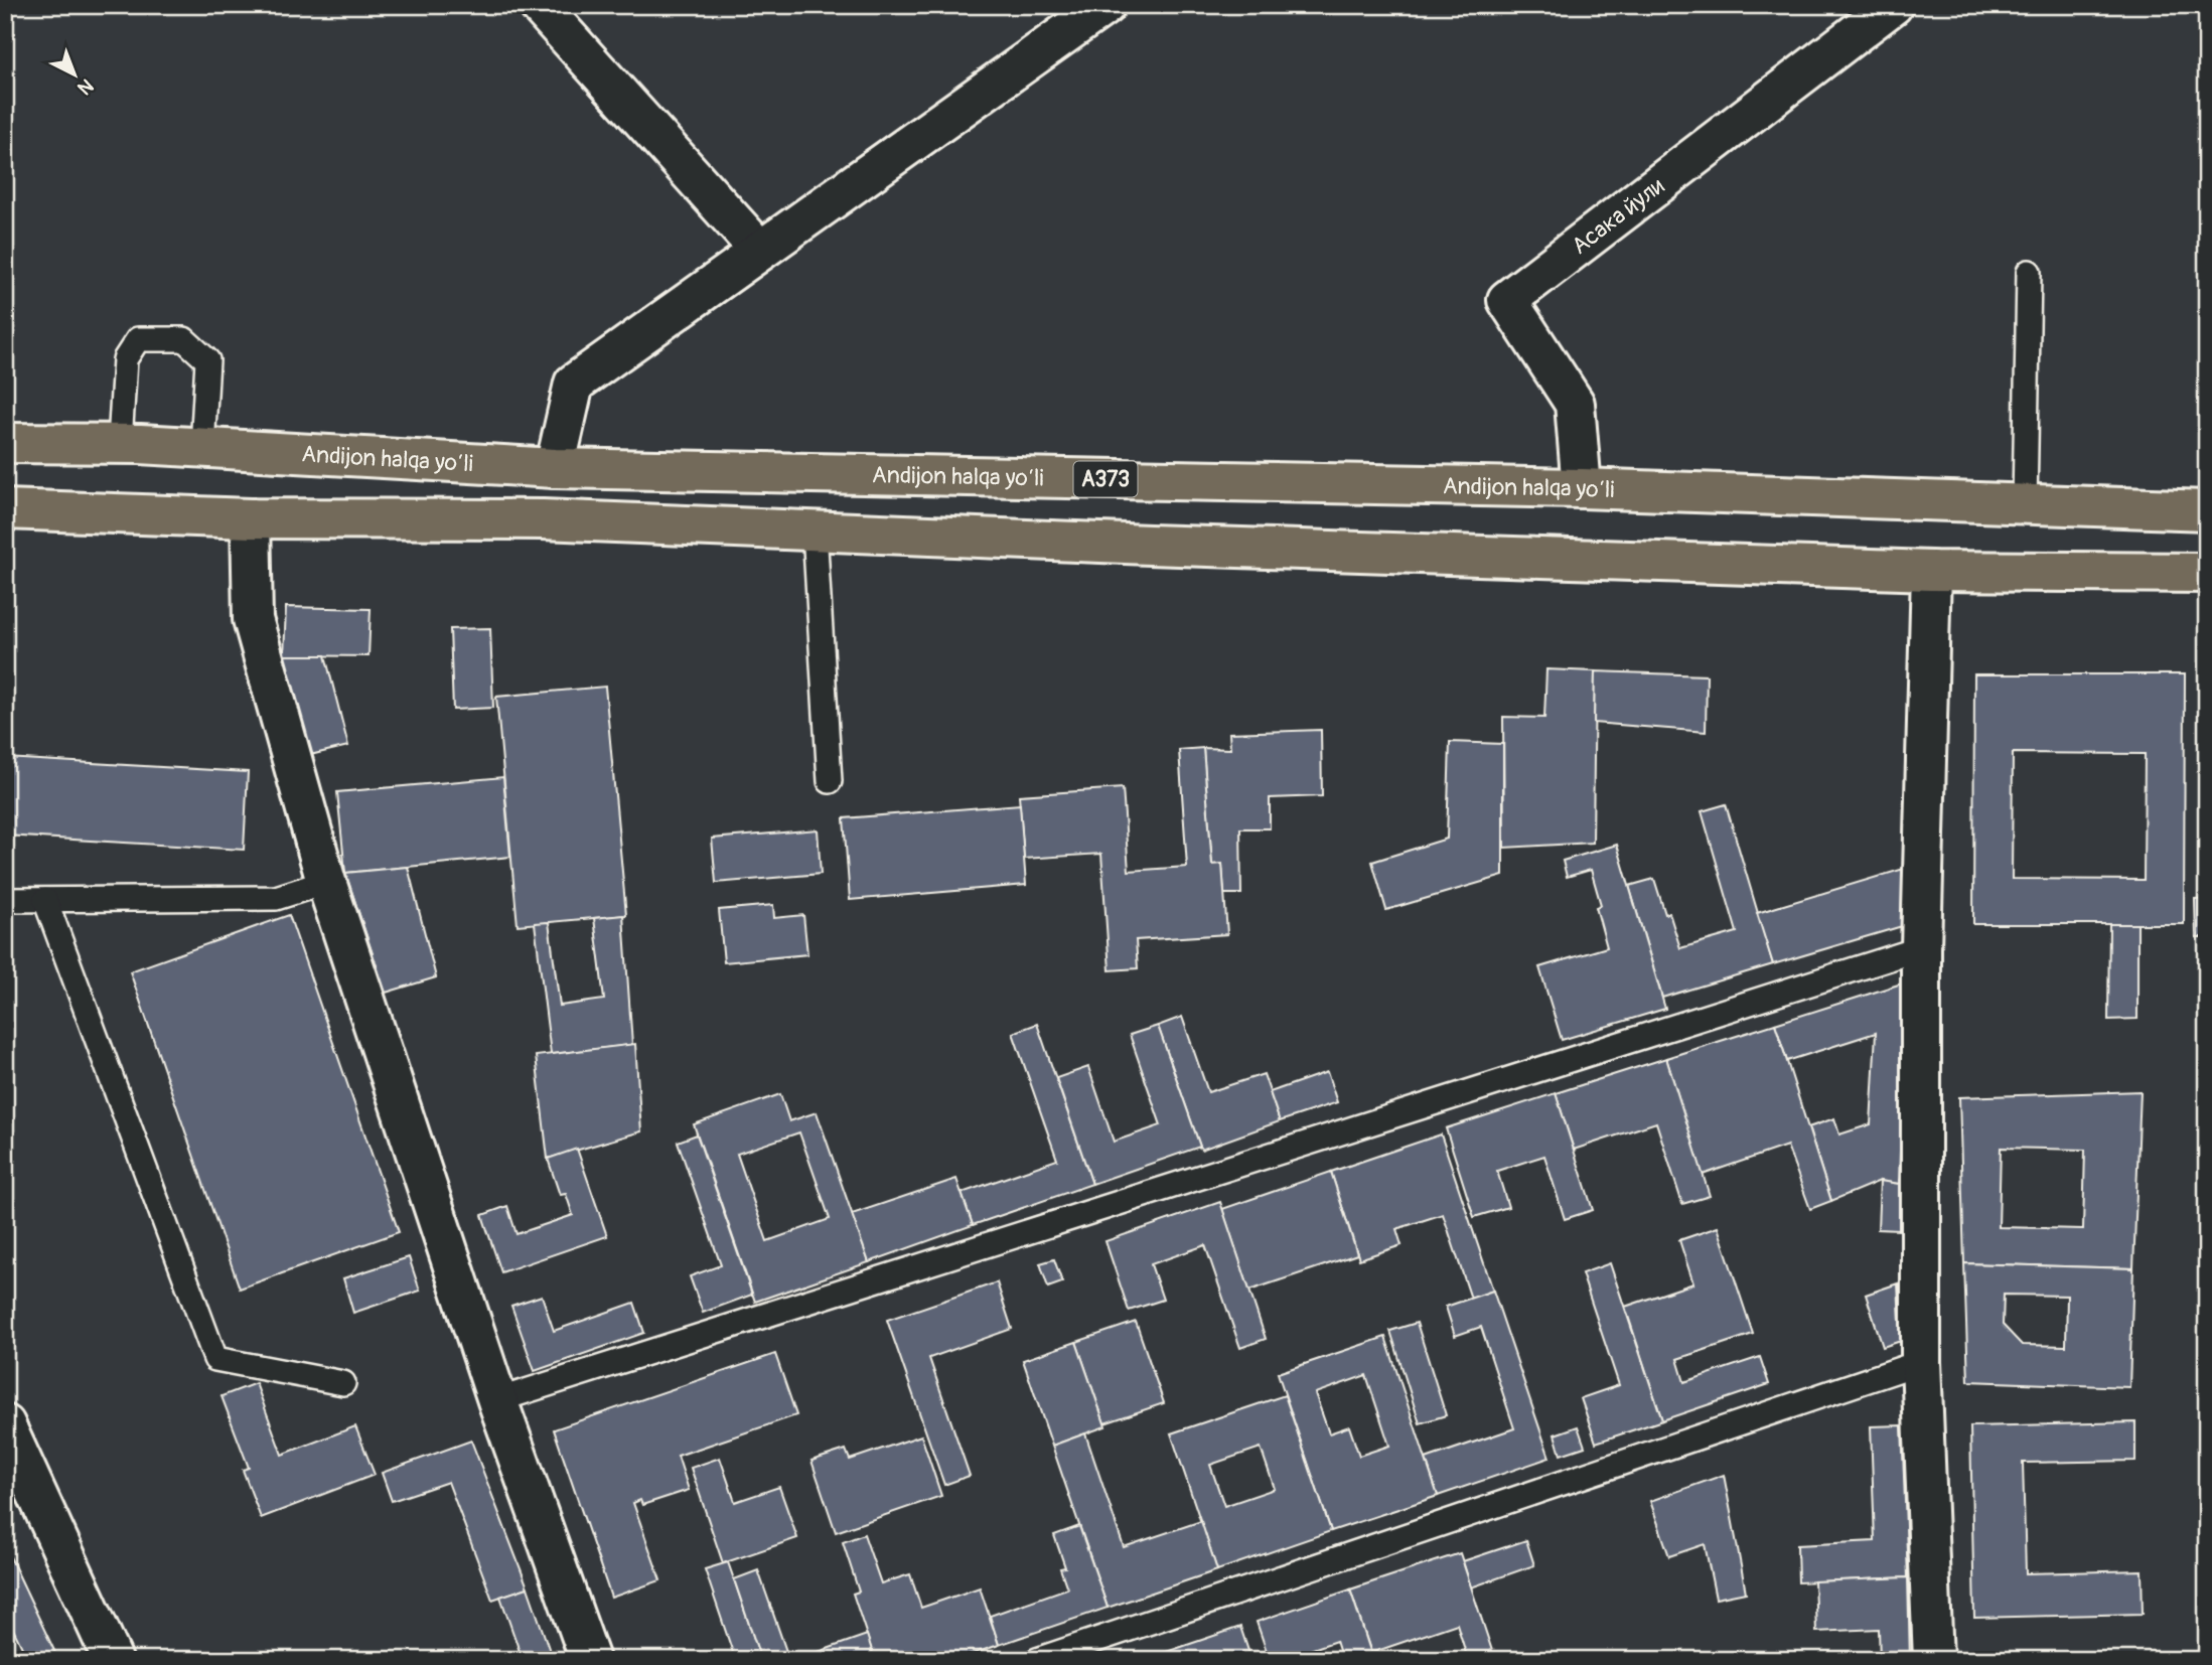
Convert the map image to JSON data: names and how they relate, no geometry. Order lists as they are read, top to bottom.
{
  "streets": {
    "highway": ["Andijon halqa yo‘li", "A373"],
    "street": ["Асака йули"]
  },
  "crossings": [
    ["Асака йули", "Andijon halqa yo‘li"]
  ],
  "north": "bottom right"
}
